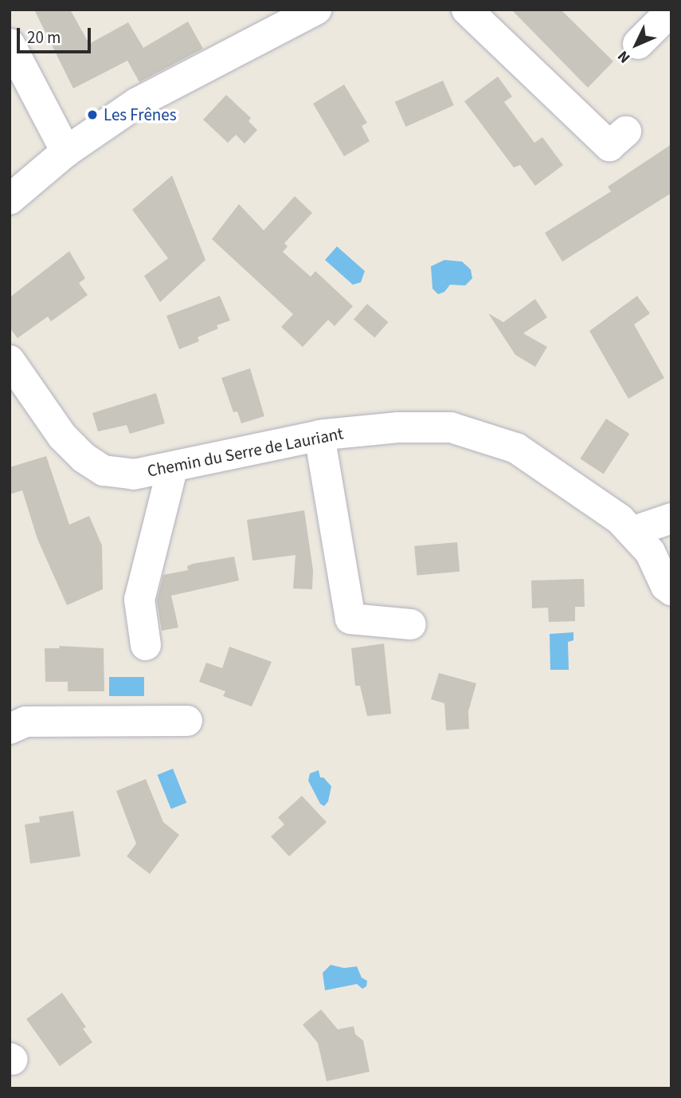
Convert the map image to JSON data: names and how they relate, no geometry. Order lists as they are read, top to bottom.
{
  "streets": {
    "street": ["Chemin du Serre de Lauriant"]
  },
  "places": ["Les Frênes"],
  "scale_bar": "20 m",
  "north": "bottom left"
}
